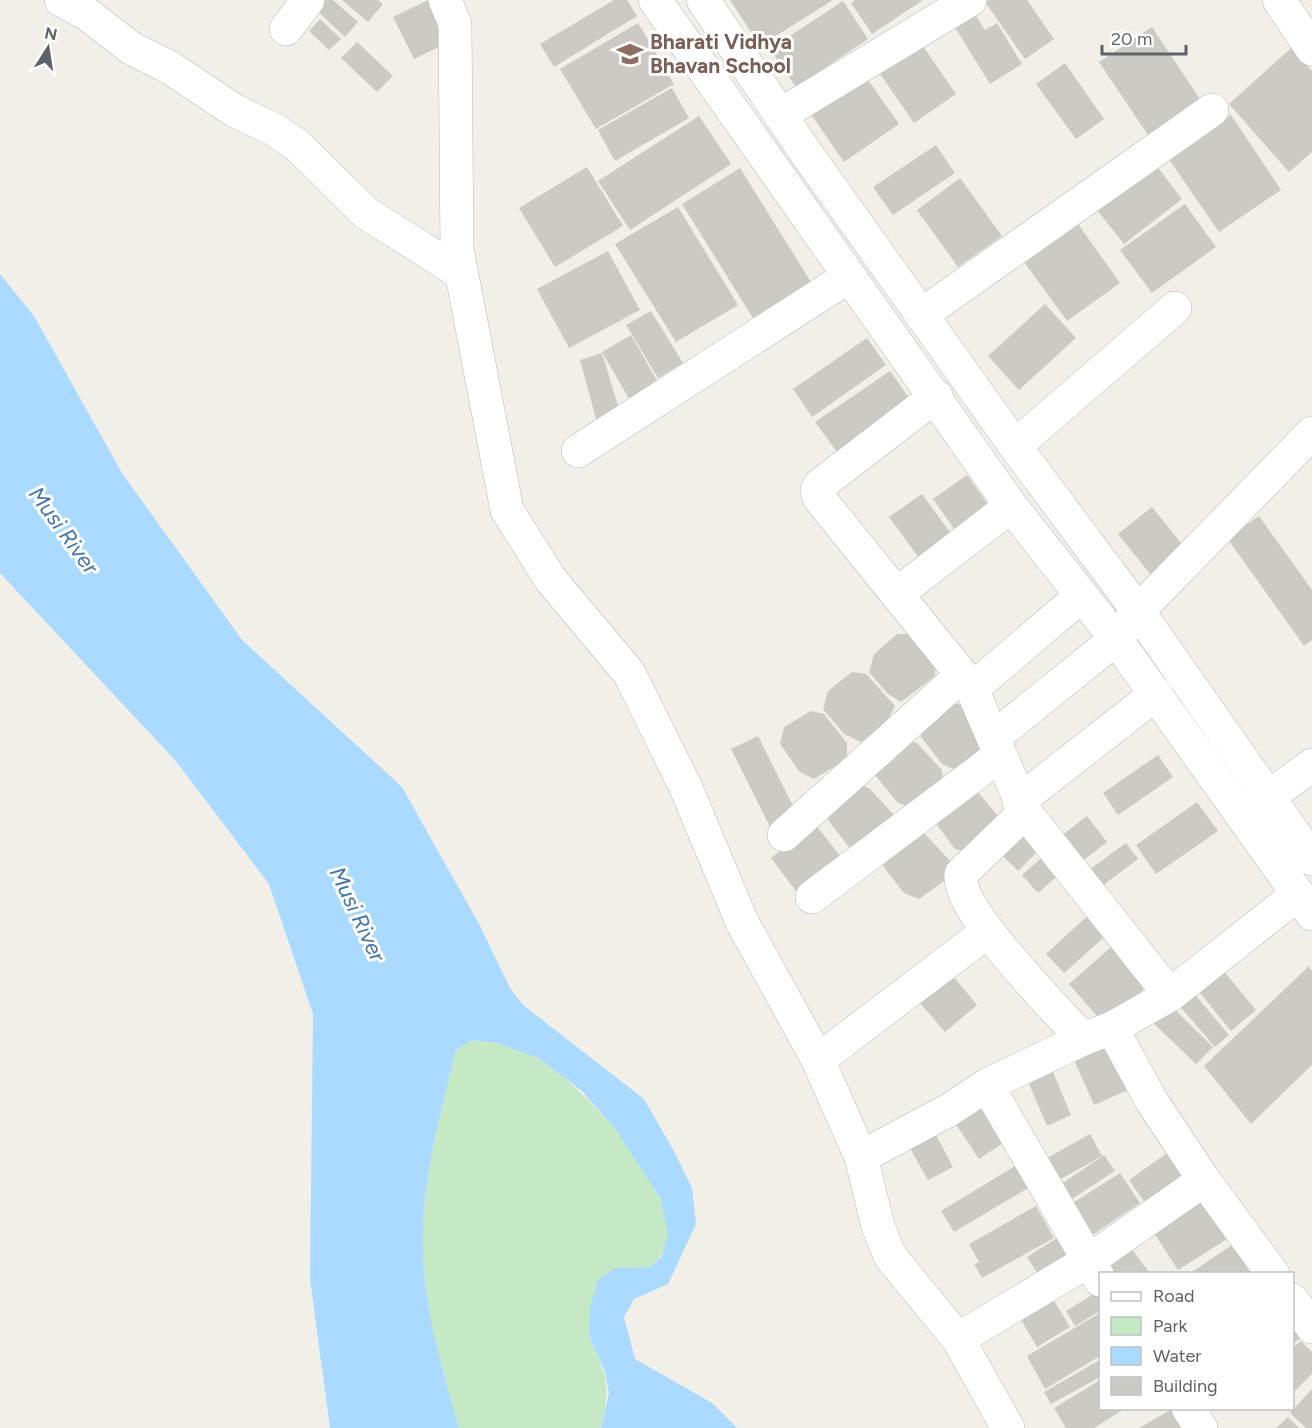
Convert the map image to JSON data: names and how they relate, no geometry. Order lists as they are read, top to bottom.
{
  "water": ["Musi River"],
  "places": {
    "school or university": ["Bharati Vidhya Bhavan School"]
  },
  "legend": [
    "Road",
    "Park",
    "Water",
    "Building"
  ],
  "scale_bar": "20 m",
  "north": "top"
}
